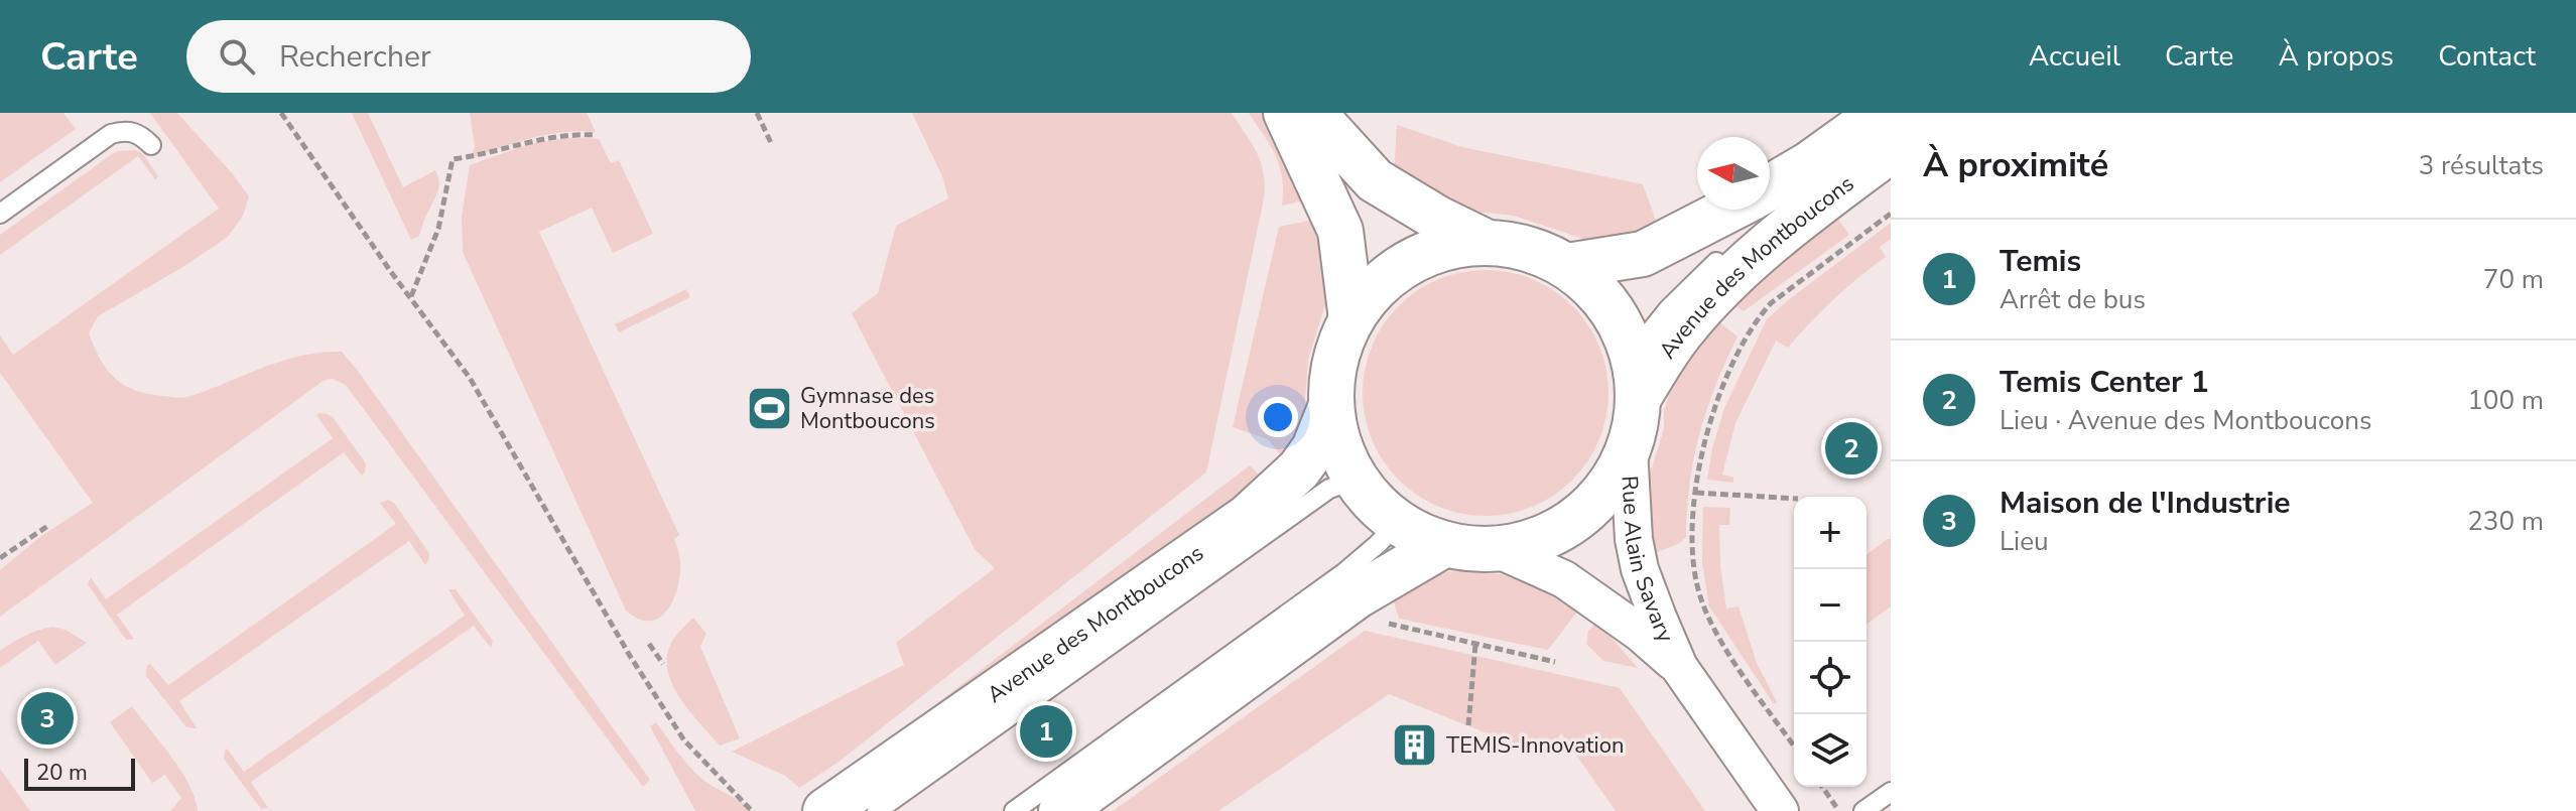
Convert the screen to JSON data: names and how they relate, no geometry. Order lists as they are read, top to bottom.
{
  "streets": {
    "street": ["Avenue des Montboucons", "Rue Alain Savary"]
  },
  "places": {
    "sports": ["Gymnase des Montboucons"],
    "building": ["TEMIS-Innovation"]
  },
  "scale_bar": "20 m",
  "north": "left",
  "page": {
    "header": "Carte",
    "search": "Rechercher",
    "nav": [
      "Accueil",
      "Carte",
      "À propos",
      "Contact"
    ],
    "heading": ["À proximité", "3 résultats"],
    "list": [
      {
        "mark": "1",
        "name": "Temis",
        "note": "Arrêt de bus",
        "value": "70 m"
      },
      {
        "mark": "2",
        "name": "Temis Center 1",
        "note": "Lieu · Avenue des Montboucons",
        "value": "100 m"
      },
      {
        "mark": "3",
        "name": "Maison de l'Industrie",
        "note": "Lieu",
        "value": "230 m"
      }
    ],
    "pins": ["2", "3", "1"],
    "map_buttons": ["+", "−"],
    "scale": "20 m"
  }
}
